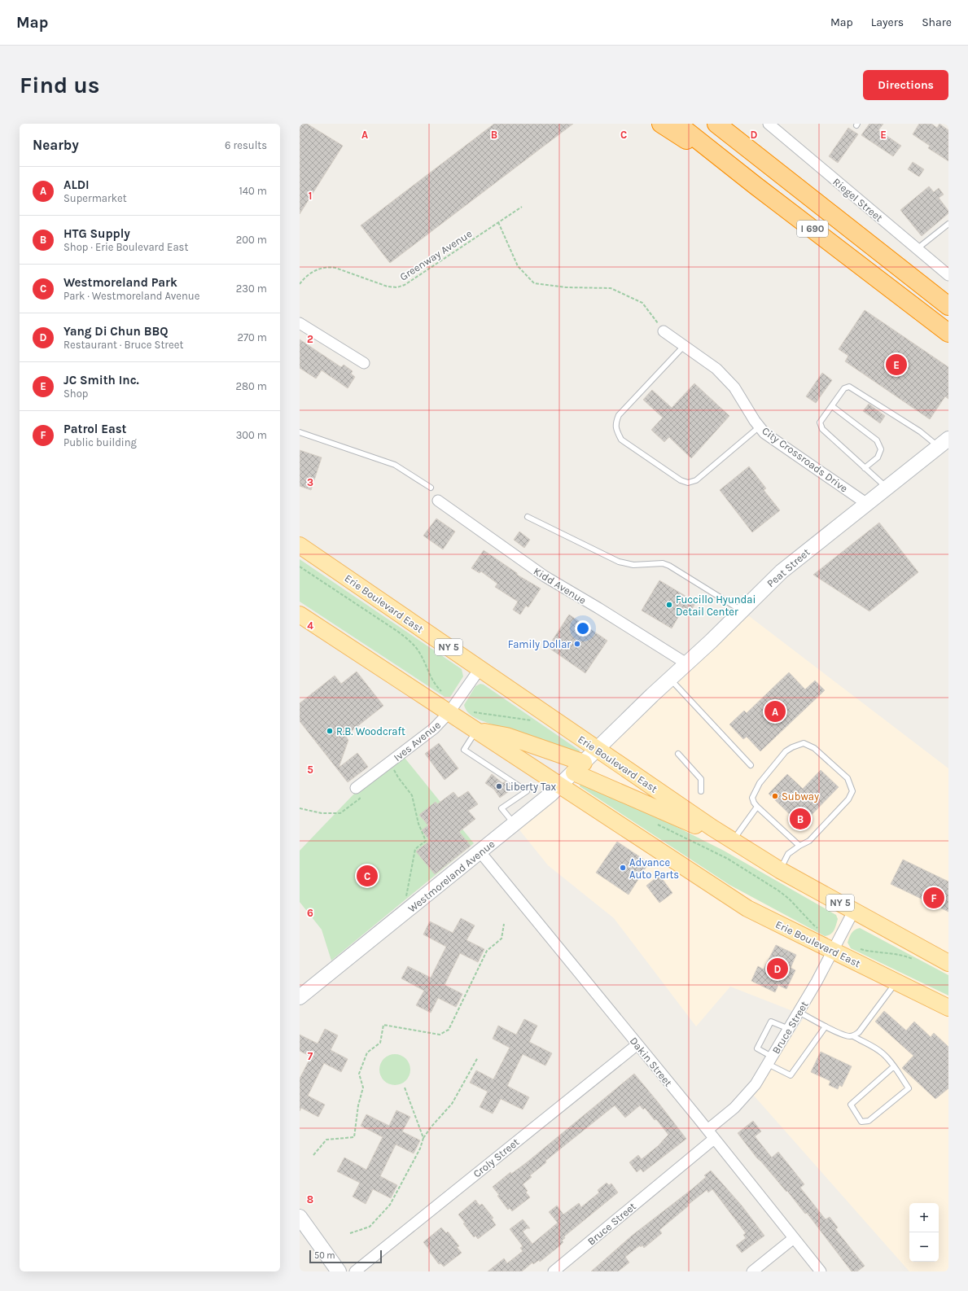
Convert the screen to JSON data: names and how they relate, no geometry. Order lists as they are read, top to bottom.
{
  "streets": {
    "highway": ["I 690"],
    "main road": ["Erie Boulevard East", "NY 5"],
    "street": [
      "Riegel Street",
      "City Crossroads Drive",
      "Peat Street",
      "Kidd Avenue",
      "Ives Avenue",
      "Westmoreland Avenue",
      "Bruce Street",
      "Dakin Street",
      "Croly Street"
    ],
    "path": ["Greenway Avenue"]
  },
  "crossings": [
    ["City Crossroads Drive", "Peat Street"],
    ["Peat Street", "Kidd Avenue"],
    ["Peat Street", "Erie Boulevard East"],
    ["Peat Street", "Westmoreland Avenue"],
    ["Erie Boulevard East", "Ives Avenue"],
    ["Erie Boulevard East", "Westmoreland Avenue"],
    ["Erie Boulevard East", "Bruce Street"],
    ["Westmoreland Avenue", "Dakin Street"],
    ["Bruce Street", "Dakin Street"],
    ["Dakin Street", "Croly Street"]
  ],
  "places": [
    "Fuccillo Hyundai Detail Center",
    "Family Dollar",
    "R.B. Woodcraft",
    "Liberty Tax",
    "Subway",
    "Advance Auto Parts"
  ],
  "scale_bar": "50 m",
  "page": {
    "header": "Map",
    "nav": ["Map", "Layers", "Share"],
    "buttons": "Directions",
    "title": "Find us",
    "heading": ["Nearby", "6 results"],
    "list": [
      {
        "mark": "A",
        "name": "ALDI",
        "note": "Supermarket",
        "value": "140 m"
      },
      {
        "mark": "B",
        "name": "HTG Supply",
        "note": "Shop · Erie Boulevard East",
        "value": "200 m"
      },
      {
        "mark": "C",
        "name": "Westmoreland Park",
        "note": "Park · Westmoreland Avenue",
        "value": "230 m"
      },
      {
        "mark": "D",
        "name": "Yang Di Chun BBQ",
        "note": "Restaurant · Bruce Street",
        "value": "270 m"
      },
      {
        "mark": "E",
        "name": "JC Smith Inc.",
        "note": "Shop",
        "value": "280 m"
      },
      {
        "mark": "F",
        "name": "Patrol East",
        "note": "Public building",
        "value": "300 m"
      }
    ],
    "pins": [
      "E",
      "A",
      "B",
      "C",
      "F",
      "D"
    ],
    "map_buttons": ["+", "−"],
    "scale": "50 m"
  },
  "grid": {
    "columns": [
      "A",
      "B",
      "C",
      "D",
      "E"
    ],
    "rows": [
      "1",
      "2",
      "3",
      "4",
      "5",
      "6",
      "7",
      "8"
    ]
  }
}
